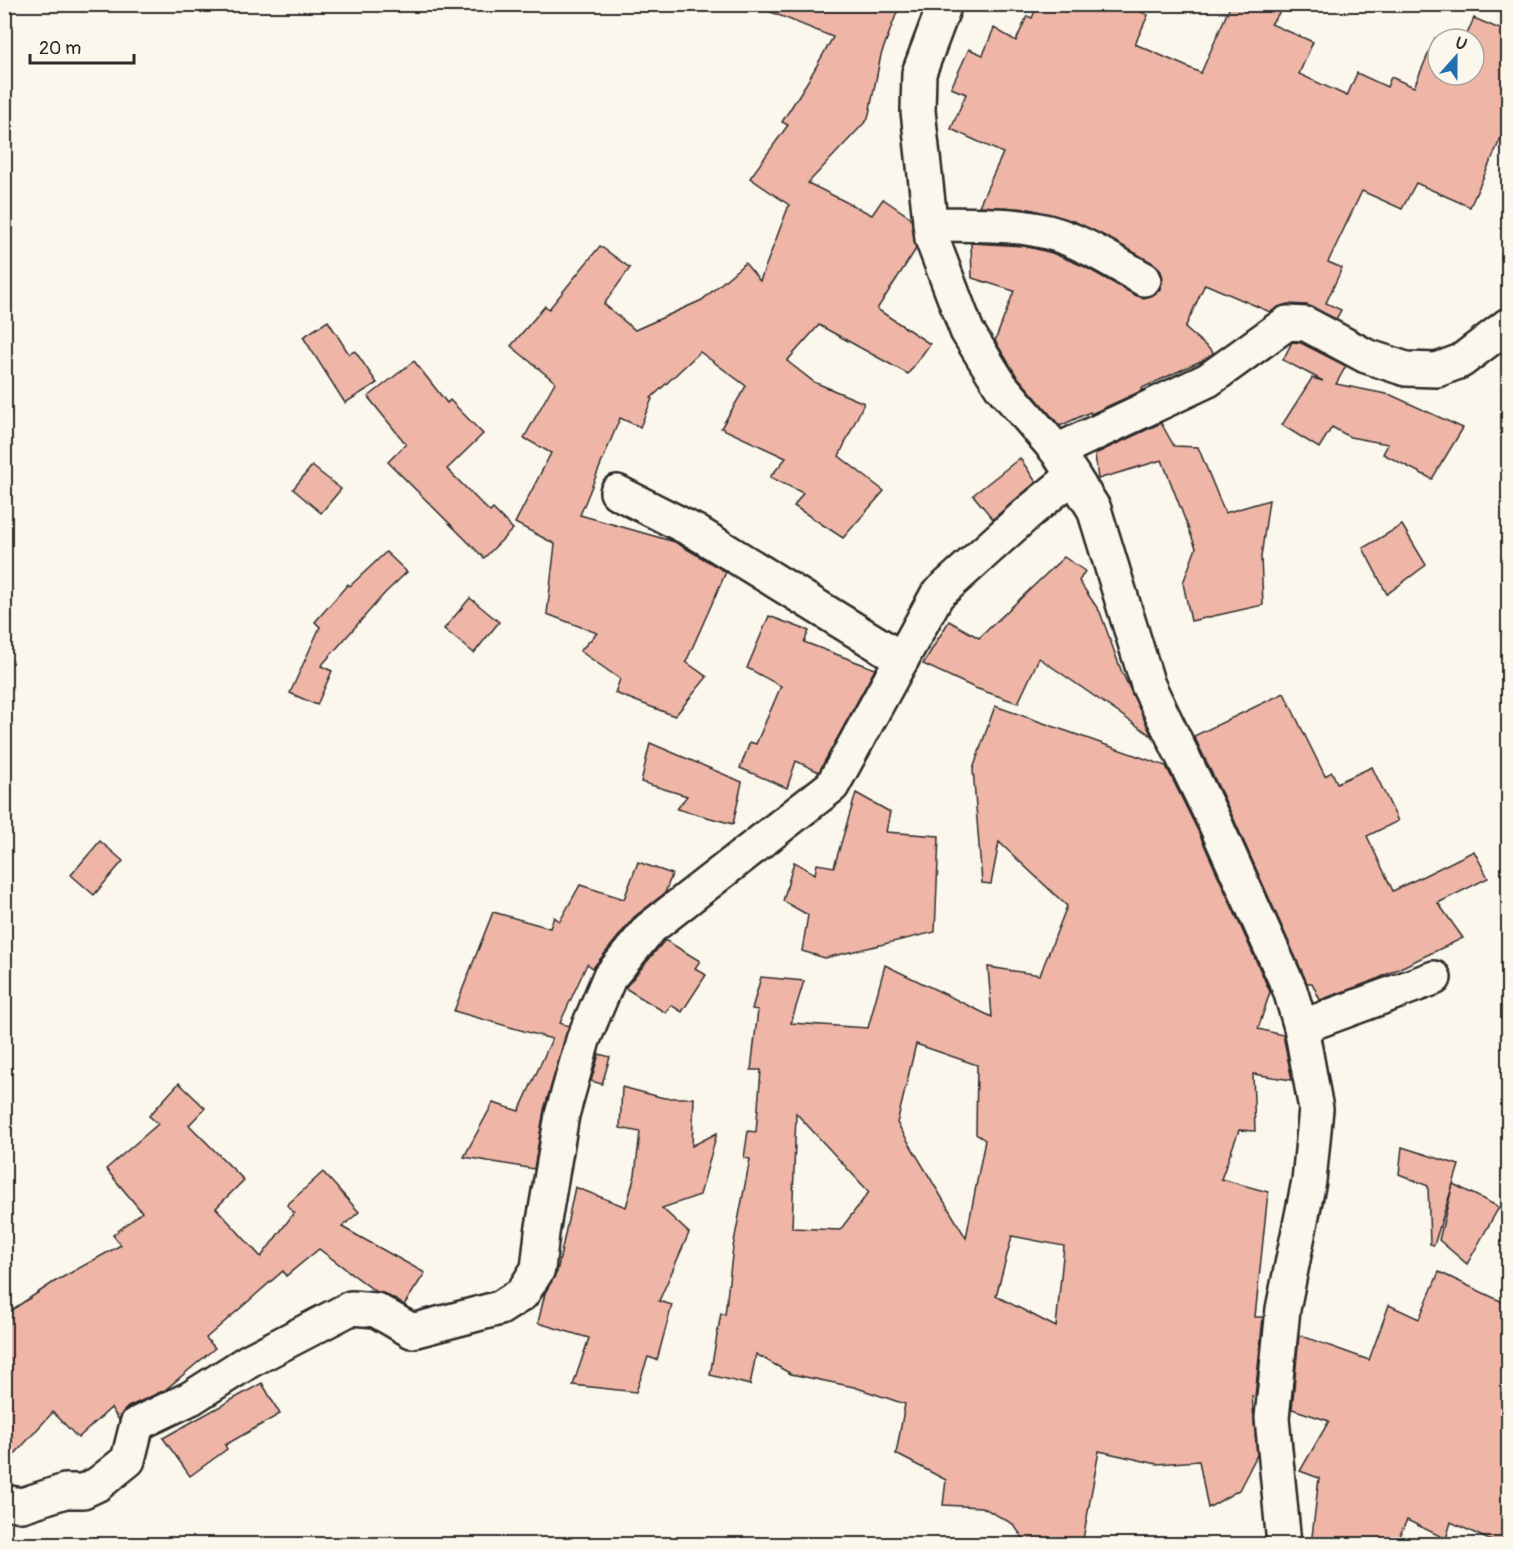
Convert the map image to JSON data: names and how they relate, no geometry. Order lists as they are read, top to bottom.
{
  "scale_bar": "20 m",
  "north": "top"
}
